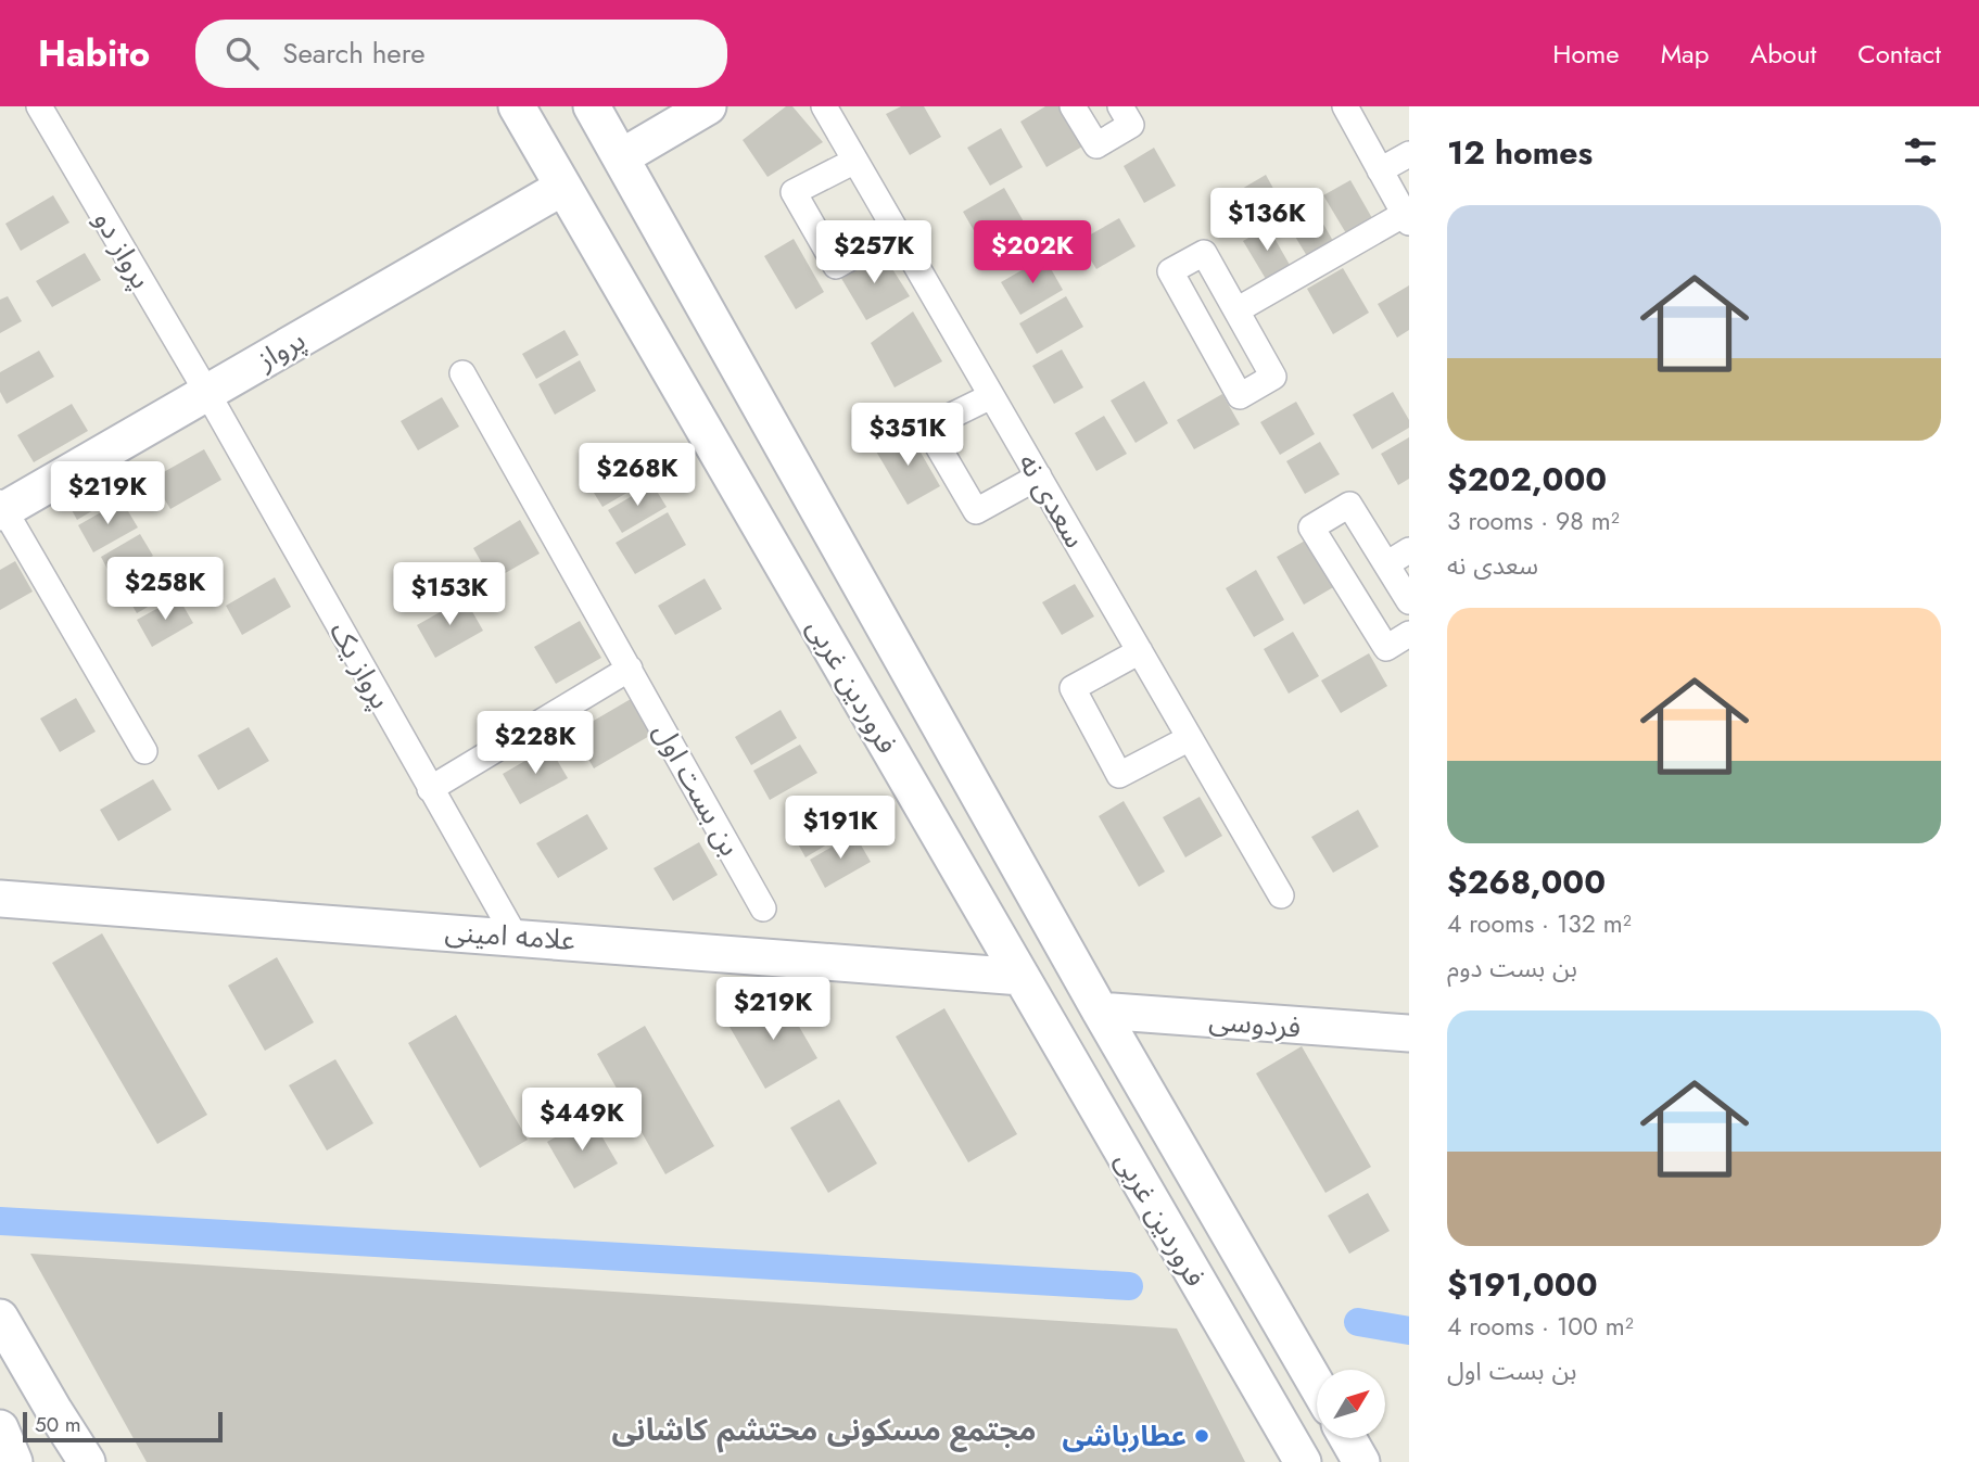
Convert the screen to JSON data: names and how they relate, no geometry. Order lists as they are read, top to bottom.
{
  "streets": {
    "main road": [
      "پرواز",
      "فروردین غربی",
      "علامه امینی",
      "فردوسی"
    ],
    "street": [
      "پرواز دو",
      "سعدی نه",
      "پرواز یک",
      "بن بست اول"
    ]
  },
  "crossings": [
    ["پرواز دو", "پرواز"],
    ["پرواز دو", "پرواز یک"],
    ["پرواز", "پرواز یک"],
    ["پرواز", "فروردین غربی"],
    ["پرواز یک", "علامه امینی"],
    ["فروردین غربی", "علامه امینی"],
    ["فروردین غربی", "فردوسی"]
  ],
  "districts": ["مجتمع مسکونی محتشم کاشانی"],
  "places": ["عطارباشی"],
  "scale_bar": "50 m",
  "north": "top right",
  "page": {
    "header": "Habito",
    "search": "Search here",
    "nav": [
      "Home",
      "Map",
      "About",
      "Contact"
    ],
    "heading": "12 homes",
    "price": [
      "$136K",
      "$257K",
      "$202K",
      "$351K",
      "$268K",
      "$219K",
      "$258K",
      "$153K",
      "$228K",
      "$191K",
      "$219K",
      "$449K"
    ],
    "list": [
      {
        "name": "$202,000",
        "note": "3 rooms · 98 m² · سعدی نه"
      },
      {
        "name": "$268,000",
        "note": "4 rooms · 132 m² · بن بست دوم"
      },
      {
        "name": "$191,000",
        "note": "4 rooms · 100 m² · بن بست اول"
      }
    ],
    "scale": "50 m"
  }
}
